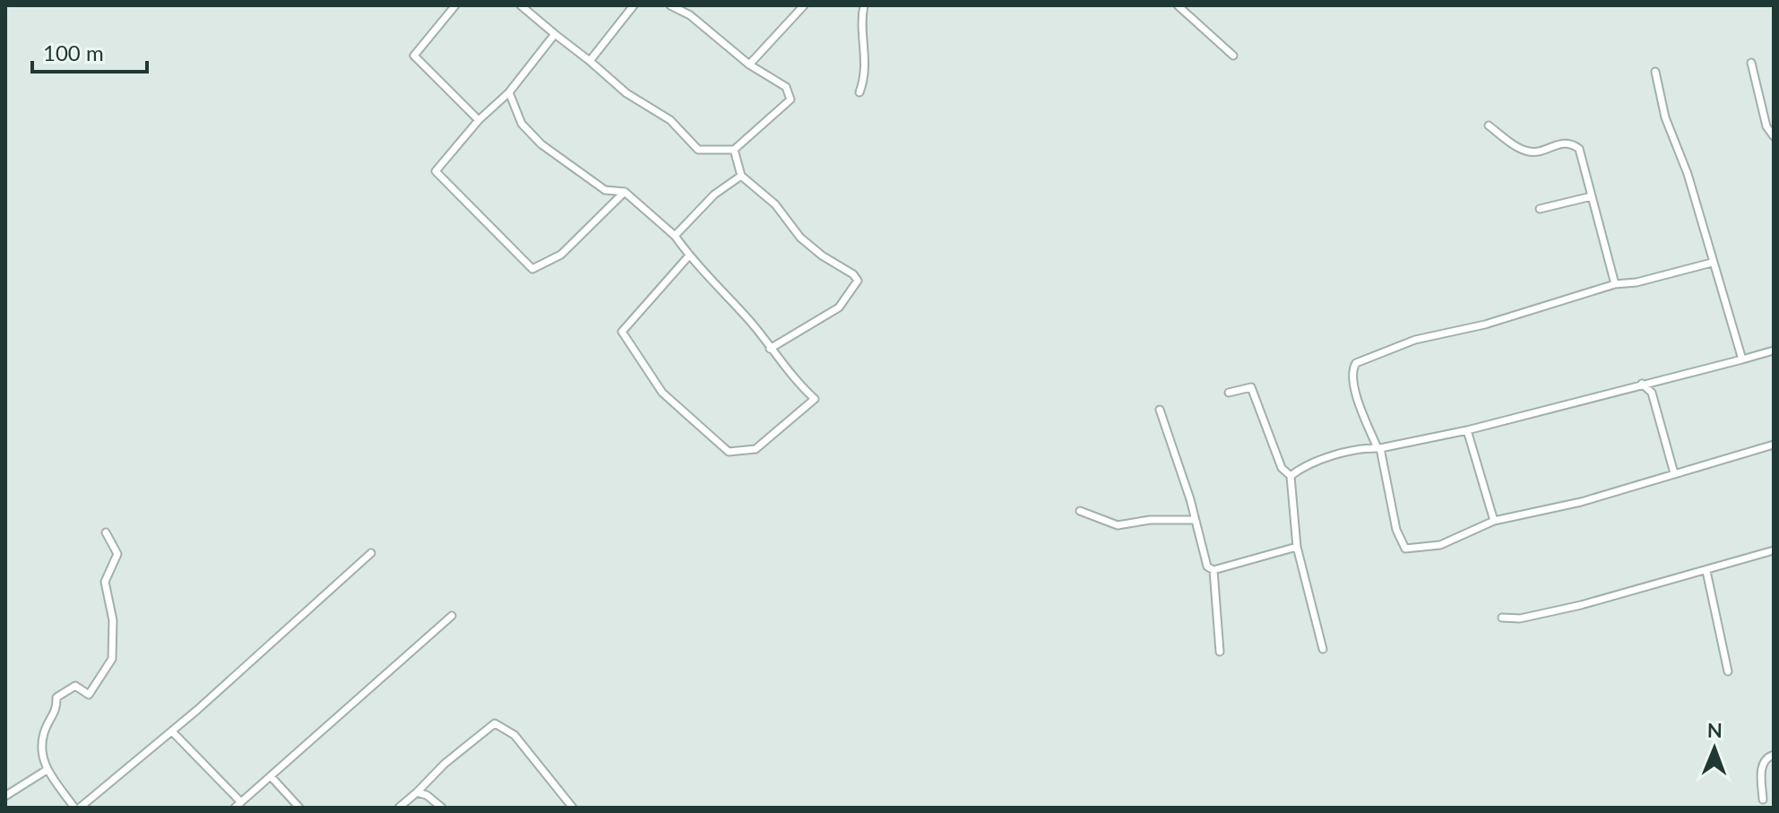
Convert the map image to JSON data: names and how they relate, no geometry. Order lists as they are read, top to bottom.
{
  "scale_bar": "100 m",
  "north": "top"
}
